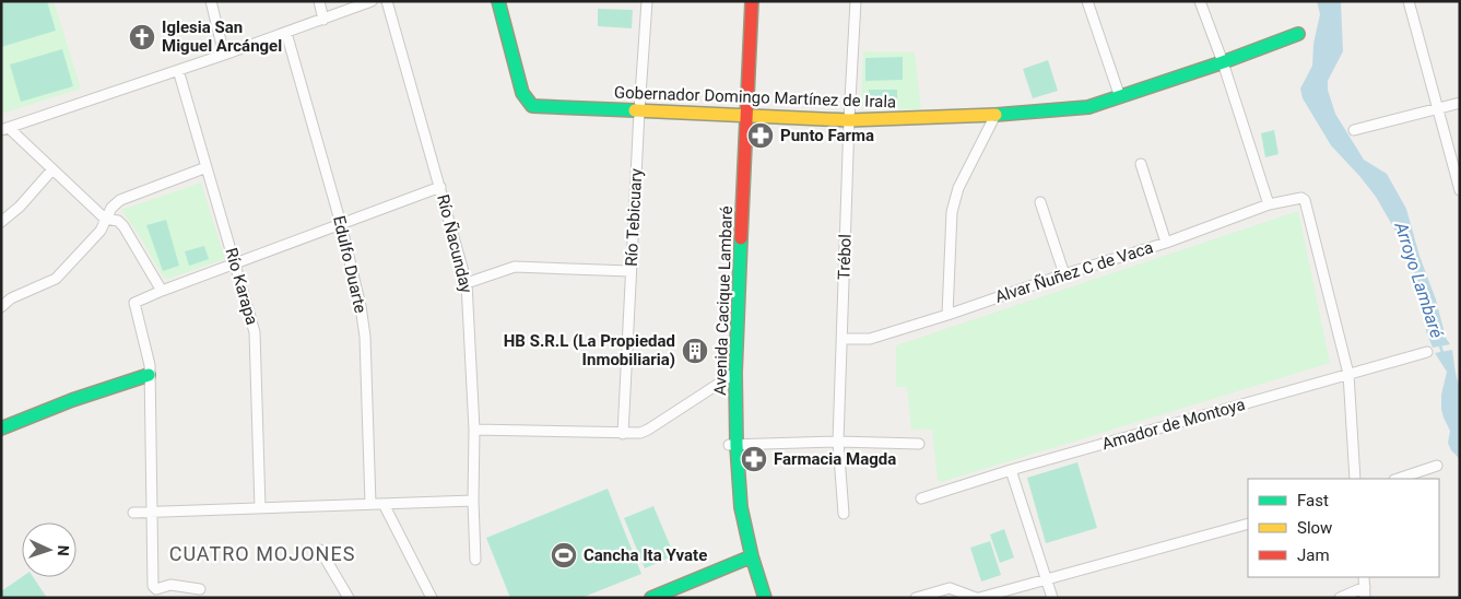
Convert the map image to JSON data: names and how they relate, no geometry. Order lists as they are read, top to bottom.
{
  "streets": {
    "street": [
      "Gobernador Domingo Martínez de Irala",
      "Río Tebicuary",
      "Río Ñacunday",
      "Trébol",
      "Edulfo Duarte",
      "Alvar Ñuñez C de Vaca",
      "Río Karapa",
      "Avenida Cacique Lambaré",
      "Amador de Montoya"
    ]
  },
  "crossings": [
    ["Gobernador Domingo Martínez de Irala", "Río Tebicuary"],
    ["Gobernador Domingo Martínez de Irala", "Trébol"],
    ["Gobernador Domingo Martínez de Irala", "Avenida Cacique Lambaré"],
    ["Trébol", "Alvar Ñuñez C de Vaca"],
    ["Alvar Ñuñez C de Vaca", "Amador de Montoya"]
  ],
  "districts": ["CUATRO MOJONES"],
  "water": ["Arroyo Lambaré"],
  "places": {
    "church": ["Iglesia San Miguel Arcángel"],
    "pharmacy": ["Punto Farma", "Farmacia Magda"],
    "building": ["HB S.R.L (La Propiedad Inmobiliaria)"],
    "sports": ["Cancha Ita Yvate"]
  },
  "legend": ["Fast", "Slow", "Jam"],
  "north": "right"
}
